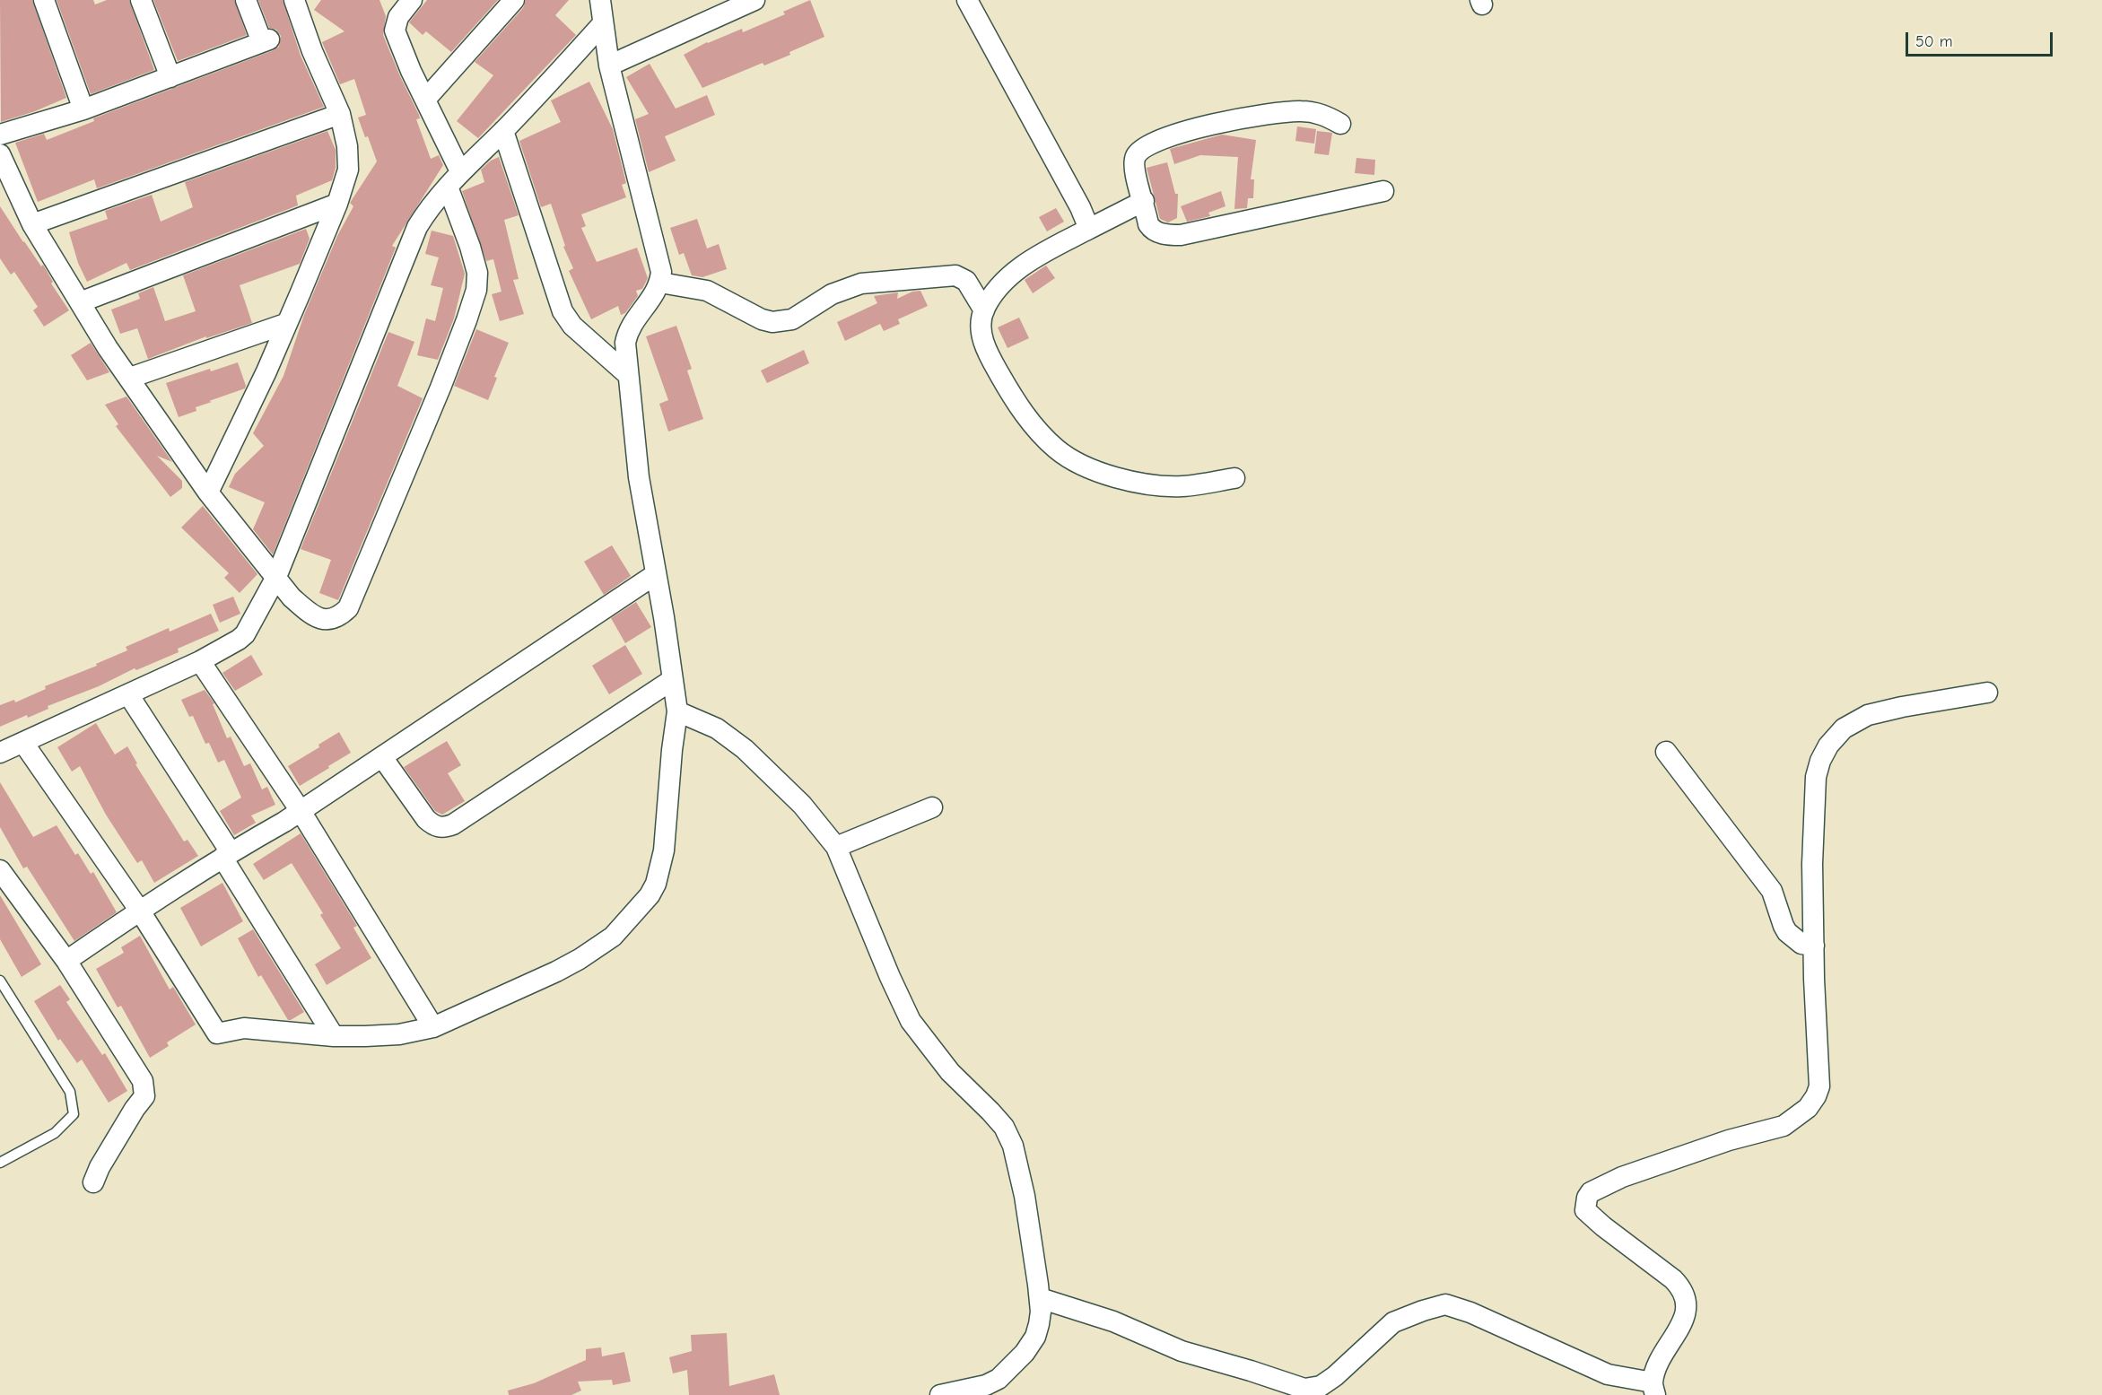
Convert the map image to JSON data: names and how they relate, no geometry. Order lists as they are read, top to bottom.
{
  "scale_bar": "50 m"
}
